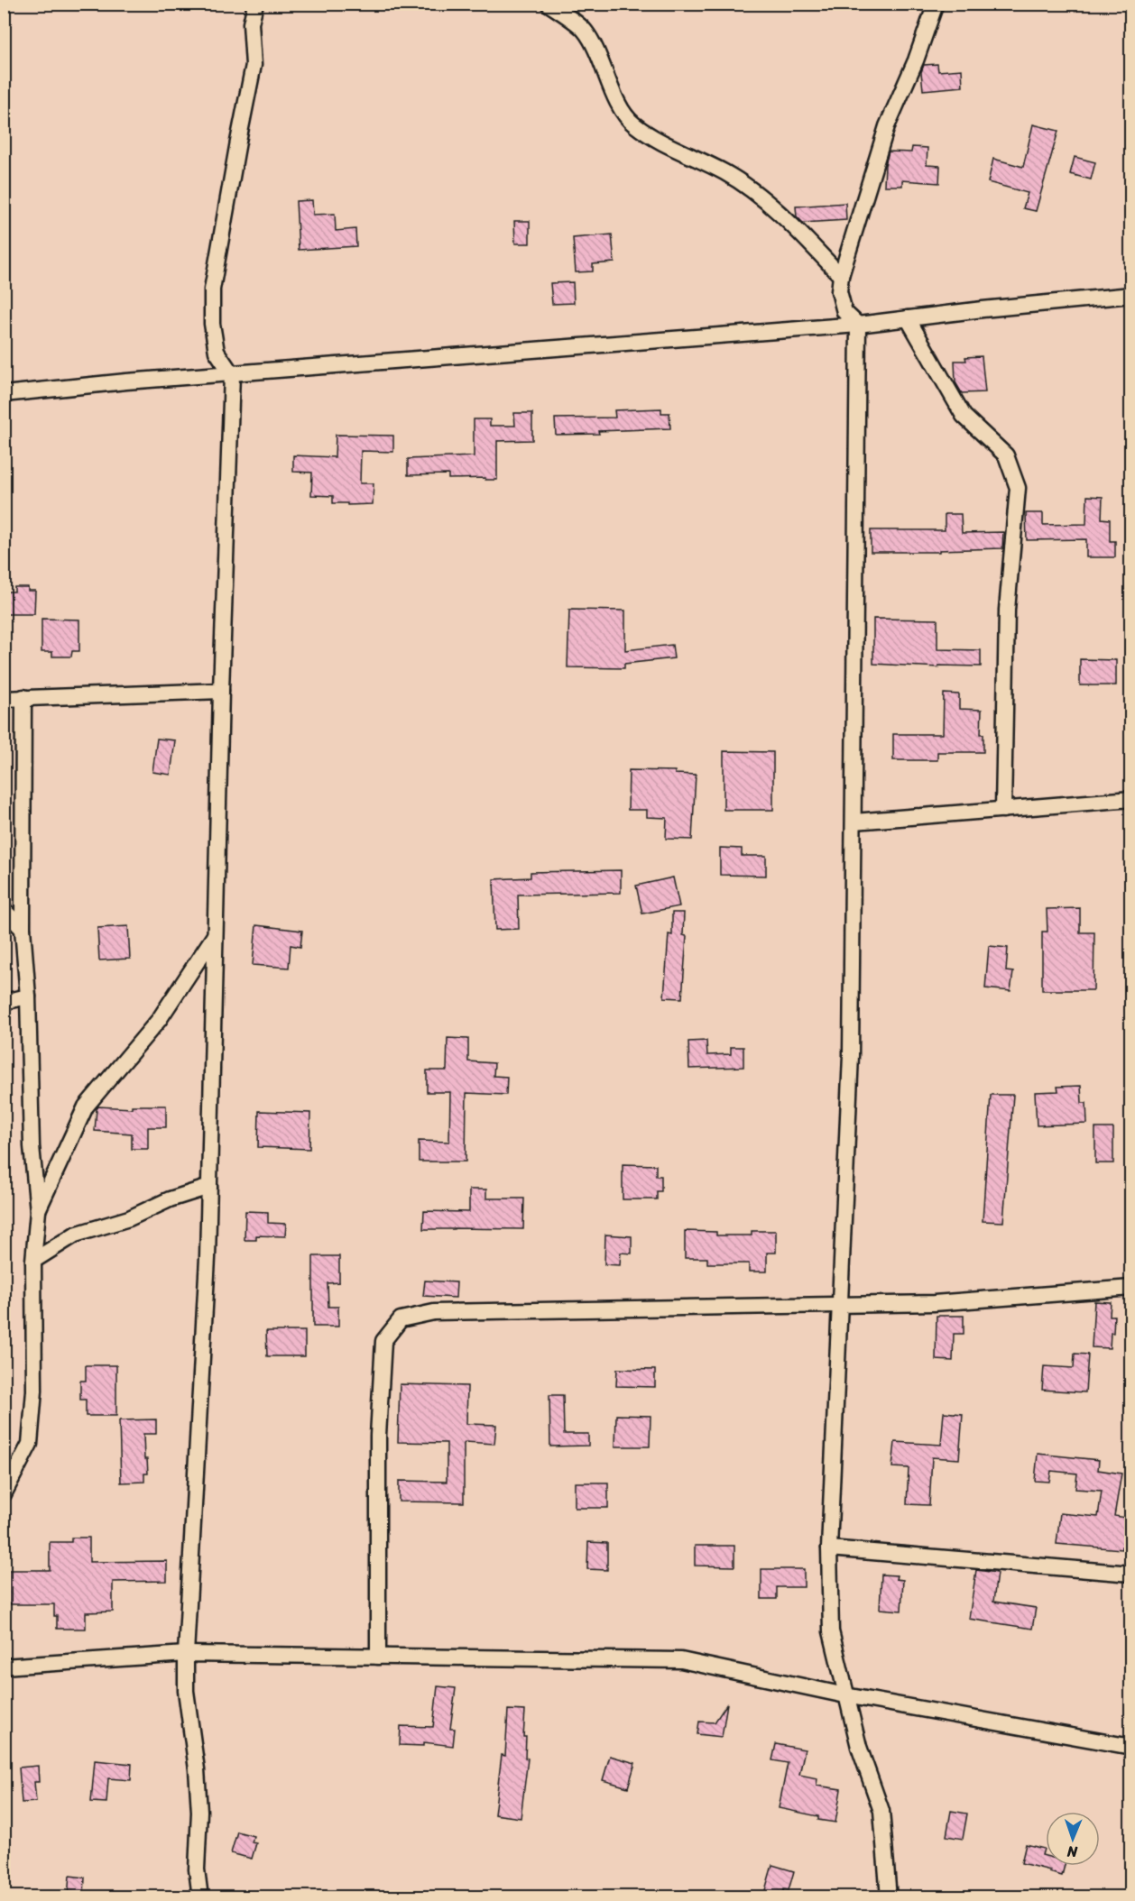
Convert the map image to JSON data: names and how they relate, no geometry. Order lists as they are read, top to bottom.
{
  "north": "bottom"
}
